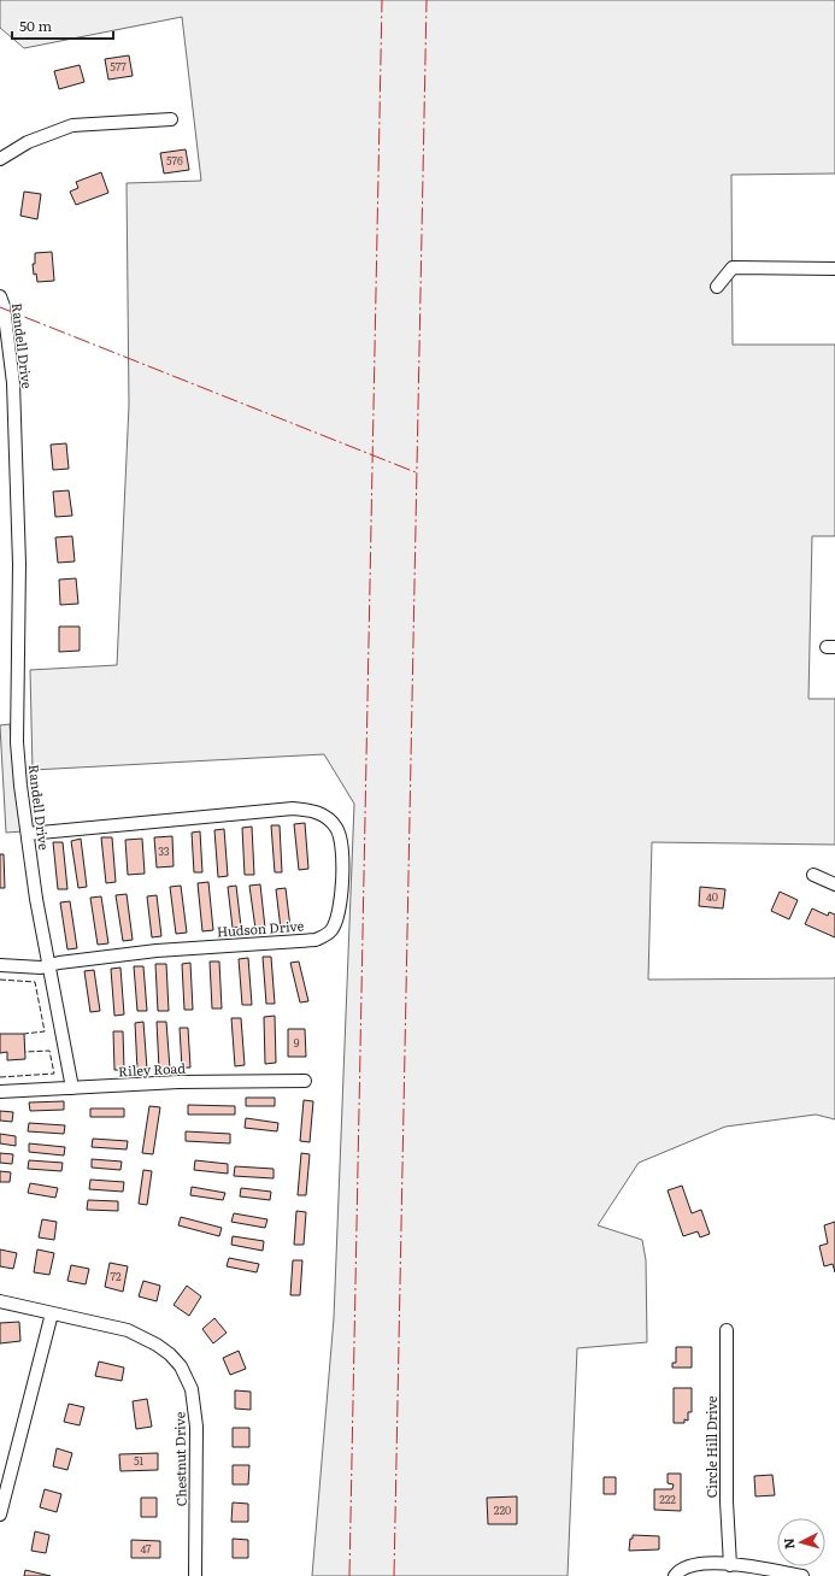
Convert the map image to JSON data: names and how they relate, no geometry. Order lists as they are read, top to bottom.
{
  "streets": {
    "street": [
      "Randell Drive",
      "Hudson Drive",
      "Riley Road",
      "Circle Hill Drive",
      "Chestnut Drive"
    ]
  },
  "crossings": [
    ["Randell Drive", "Hudson Drive"],
    ["Randell Drive", "Riley Road"]
  ],
  "house_numbers": [
    "577",
    "576",
    "33",
    "40",
    "9",
    "72",
    "51",
    "222",
    "220",
    "47"
  ],
  "scale_bar": "50 m",
  "north": "left"
}
